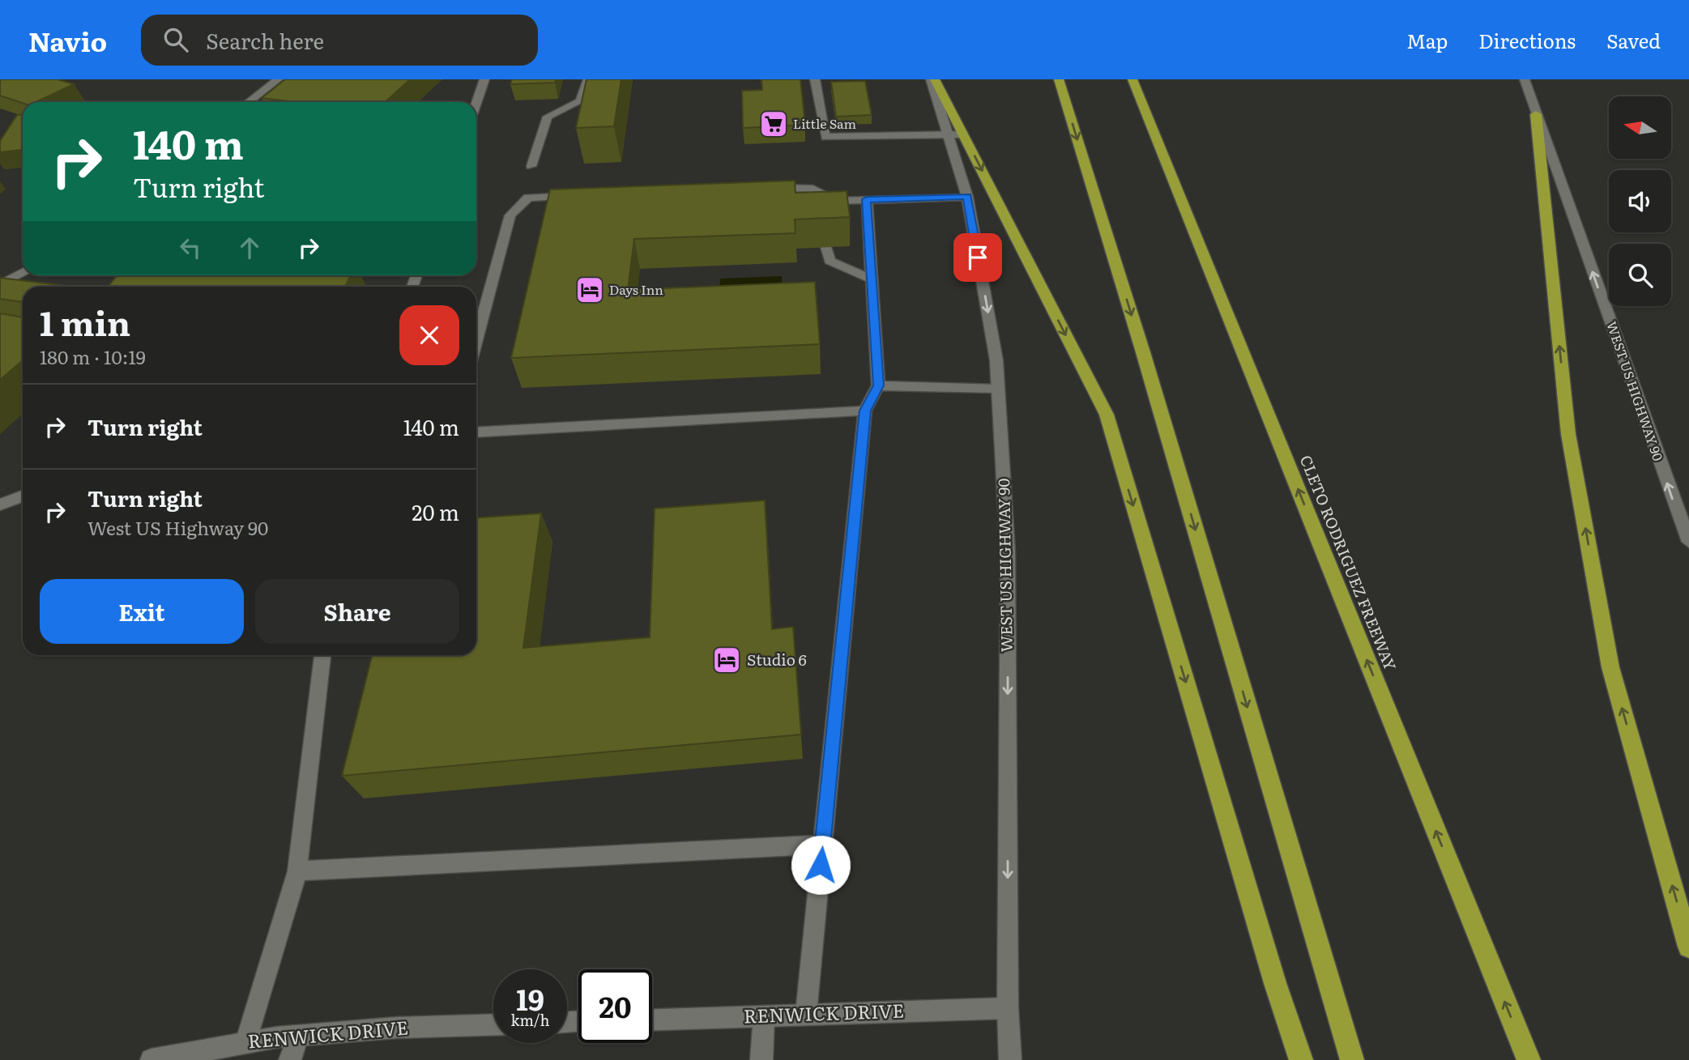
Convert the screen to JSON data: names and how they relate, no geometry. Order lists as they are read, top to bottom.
{
  "streets": {
    "highway": ["CLETO RODRIGUEZ FREEWAY"],
    "main road": ["WEST US HIGHWAY 90", "RENWICK DRIVE"]
  },
  "crossings": [
    ["WEST US HIGHWAY 90", "RENWICK DRIVE"]
  ],
  "places": {
    "supermarket": ["Little Sam"],
    "hotel": ["Days Inn", "Studio 6"]
  },
  "north": "left",
  "page": {
    "header": "Navio",
    "search": "Search here",
    "nav": ["Map", "Directions", "Saved"],
    "turn": ["140 m", "Turn right"],
    "heading": ["1 min", "180 m · 10:19"],
    "list": [
      {
        "name": "Turn right",
        "value": "140 m"
      },
      {
        "name": "Turn right",
        "note": "West US Highway 90",
        "value": "20 m"
      }
    ],
    "buttons": ["Exit", "Share"],
    "speed": "19 km/h",
    "limit": "20"
  }
}
